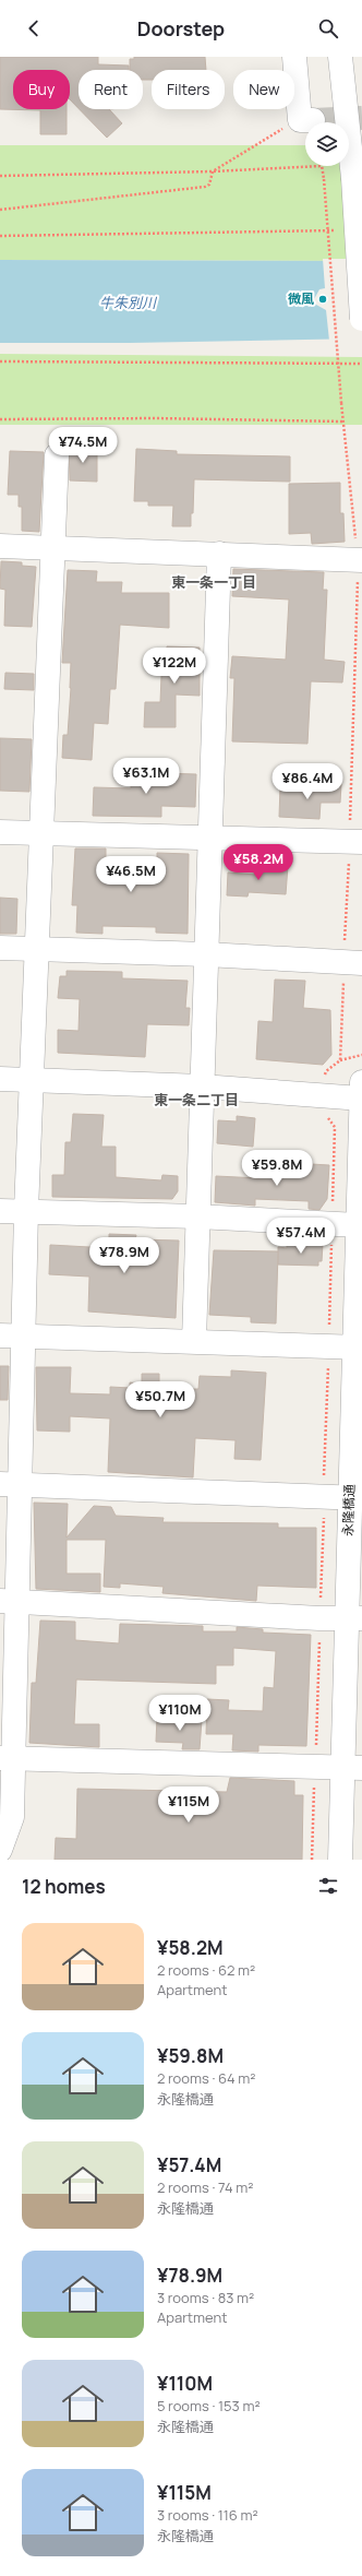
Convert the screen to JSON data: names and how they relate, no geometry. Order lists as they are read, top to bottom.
{
  "streets": {
    "street": ["永隆橋通"]
  },
  "districts": ["東一条一丁目", "東一条二丁目"],
  "water": ["牛朱別川"],
  "places": ["微風"],
  "page": {
    "header": "Doorstep",
    "chip": [
      "Buy",
      "Rent",
      "Filters",
      "New"
    ],
    "price": [
      "¥74.5M",
      "¥122M",
      "¥63.1M",
      "¥86.4M",
      "¥58.2M",
      "¥46.5M",
      "¥59.8M",
      "¥57.4M",
      "¥78.9M",
      "¥50.7M",
      "¥110M",
      "¥115M"
    ],
    "heading": "12 homes",
    "list": [
      {
        "name": "¥58.2M",
        "note": "2 rooms · 62 m² · Apartment"
      },
      {
        "name": "¥59.8M",
        "note": "2 rooms · 64 m² · 永隆橋通"
      },
      {
        "name": "¥57.4M",
        "note": "2 rooms · 74 m² · 永隆橋通"
      },
      {
        "name": "¥78.9M",
        "note": "3 rooms · 83 m² · Apartment"
      },
      {
        "name": "¥110M",
        "note": "5 rooms · 153 m² · 永隆橋通"
      },
      {
        "name": "¥115M",
        "note": "3 rooms · 116 m² · 永隆橋通"
      }
    ]
  }
}
